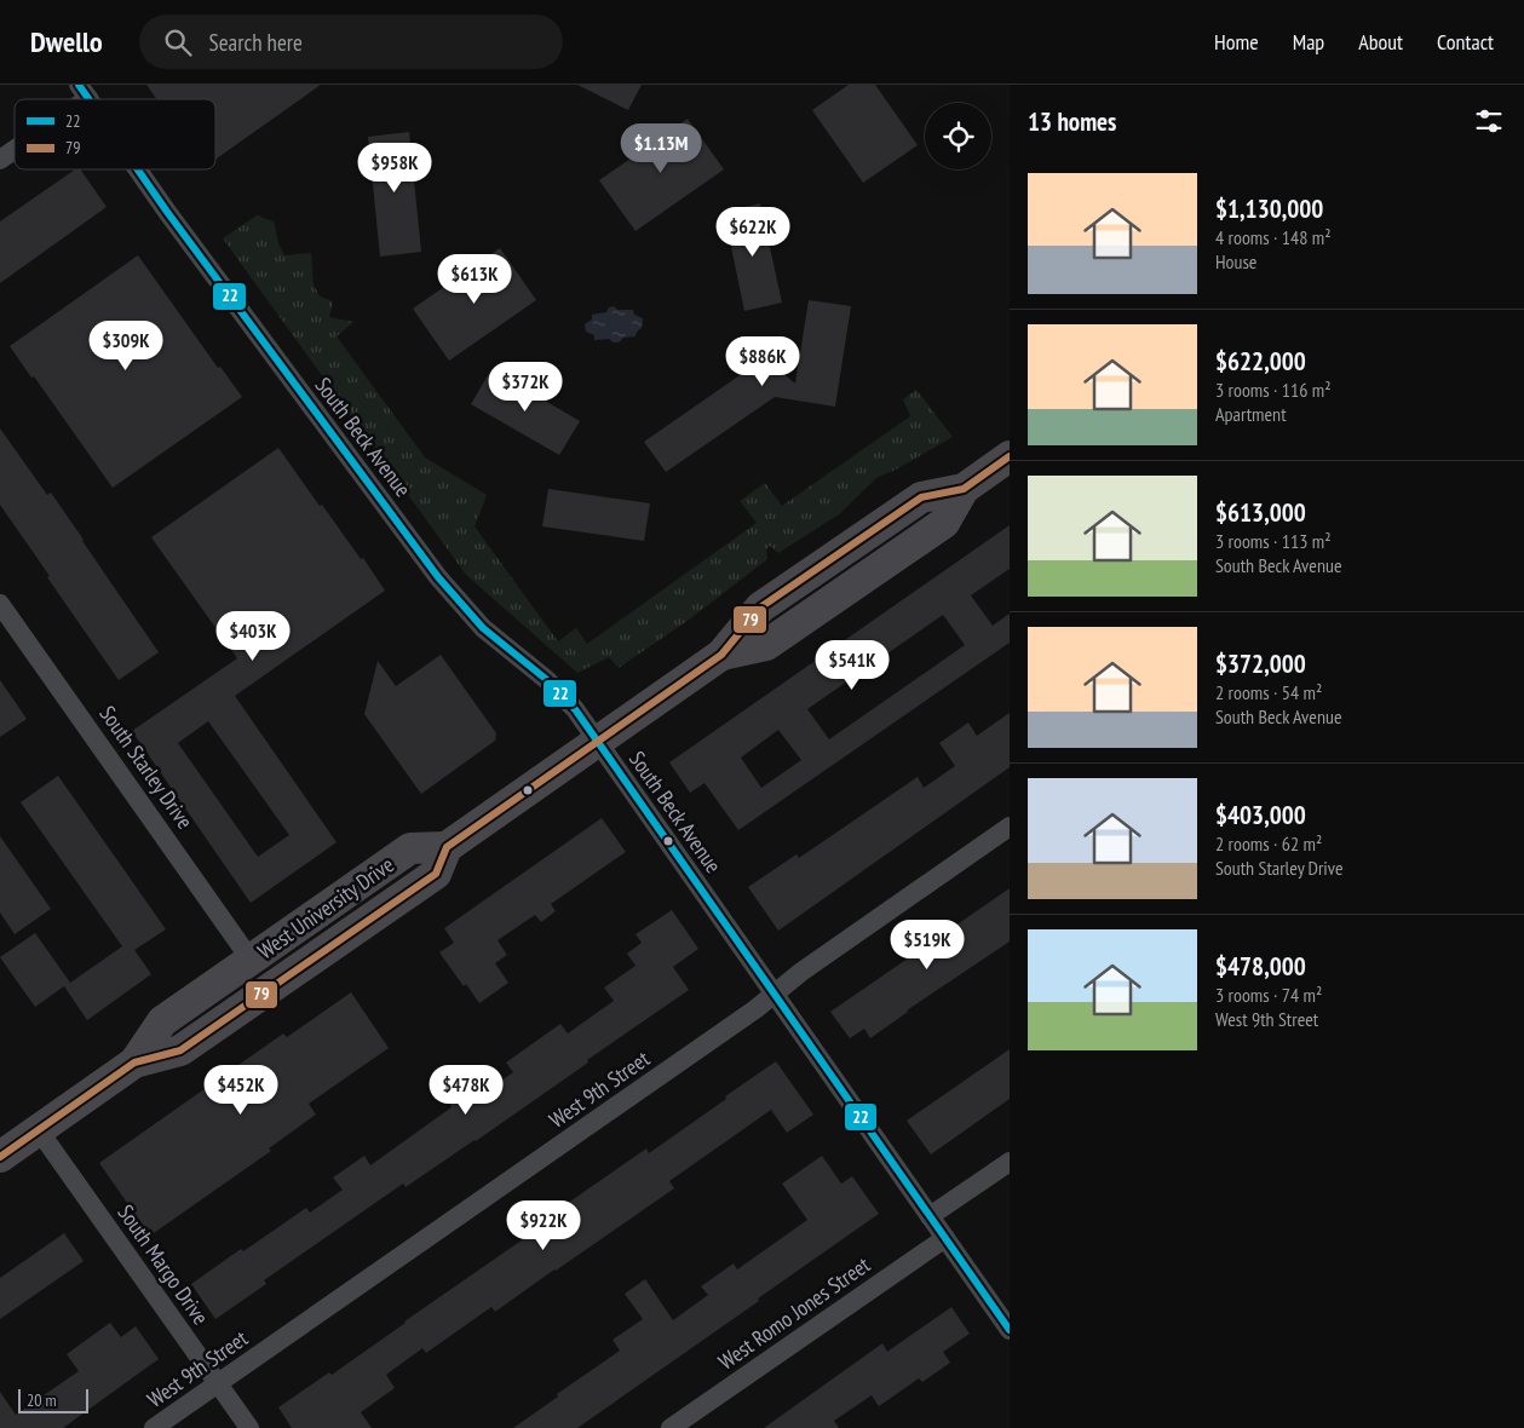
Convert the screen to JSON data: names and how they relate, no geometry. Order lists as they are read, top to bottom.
{
  "streets": {
    "main road": ["West University Drive"],
    "street": [
      "South Beck Avenue",
      "South Starley Drive",
      "West 9th Street",
      "South Margo Drive",
      "West Romo Jones Street"
    ]
  },
  "crossings": [
    ["South Beck Avenue", "West University Drive"],
    ["South Beck Avenue", "West 9th Street"],
    ["South Beck Avenue", "West Romo Jones Street"],
    ["South Starley Drive", "West University Drive"],
    ["West University Drive", "South Margo Drive"],
    ["West 9th Street", "South Margo Drive"]
  ],
  "lines": ["transit line 22", "transit line 79"],
  "legend": ["22", "79"],
  "scale_bar": "20 m",
  "page": {
    "header": "Dwello",
    "search": "Search here",
    "nav": [
      "Home",
      "Map",
      "About",
      "Contact"
    ],
    "heading": "13 homes",
    "price": [
      "$1.13M",
      "$958K",
      "$622K",
      "$613K",
      "$309K",
      "$886K",
      "$372K",
      "$403K",
      "$541K",
      "$519K",
      "$452K",
      "$478K",
      "$922K"
    ],
    "list": [
      {
        "name": "$1,130,000",
        "note": "4 rooms · 148 m² · House"
      },
      {
        "name": "$622,000",
        "note": "3 rooms · 116 m² · Apartment"
      },
      {
        "name": "$613,000",
        "note": "3 rooms · 113 m² · South Beck Avenue"
      },
      {
        "name": "$372,000",
        "note": "2 rooms · 54 m² · South Beck Avenue"
      },
      {
        "name": "$403,000",
        "note": "2 rooms · 62 m² · South Starley Drive"
      },
      {
        "name": "$478,000",
        "note": "3 rooms · 74 m² · West 9th Street"
      }
    ],
    "scale": "20 m"
  }
}
